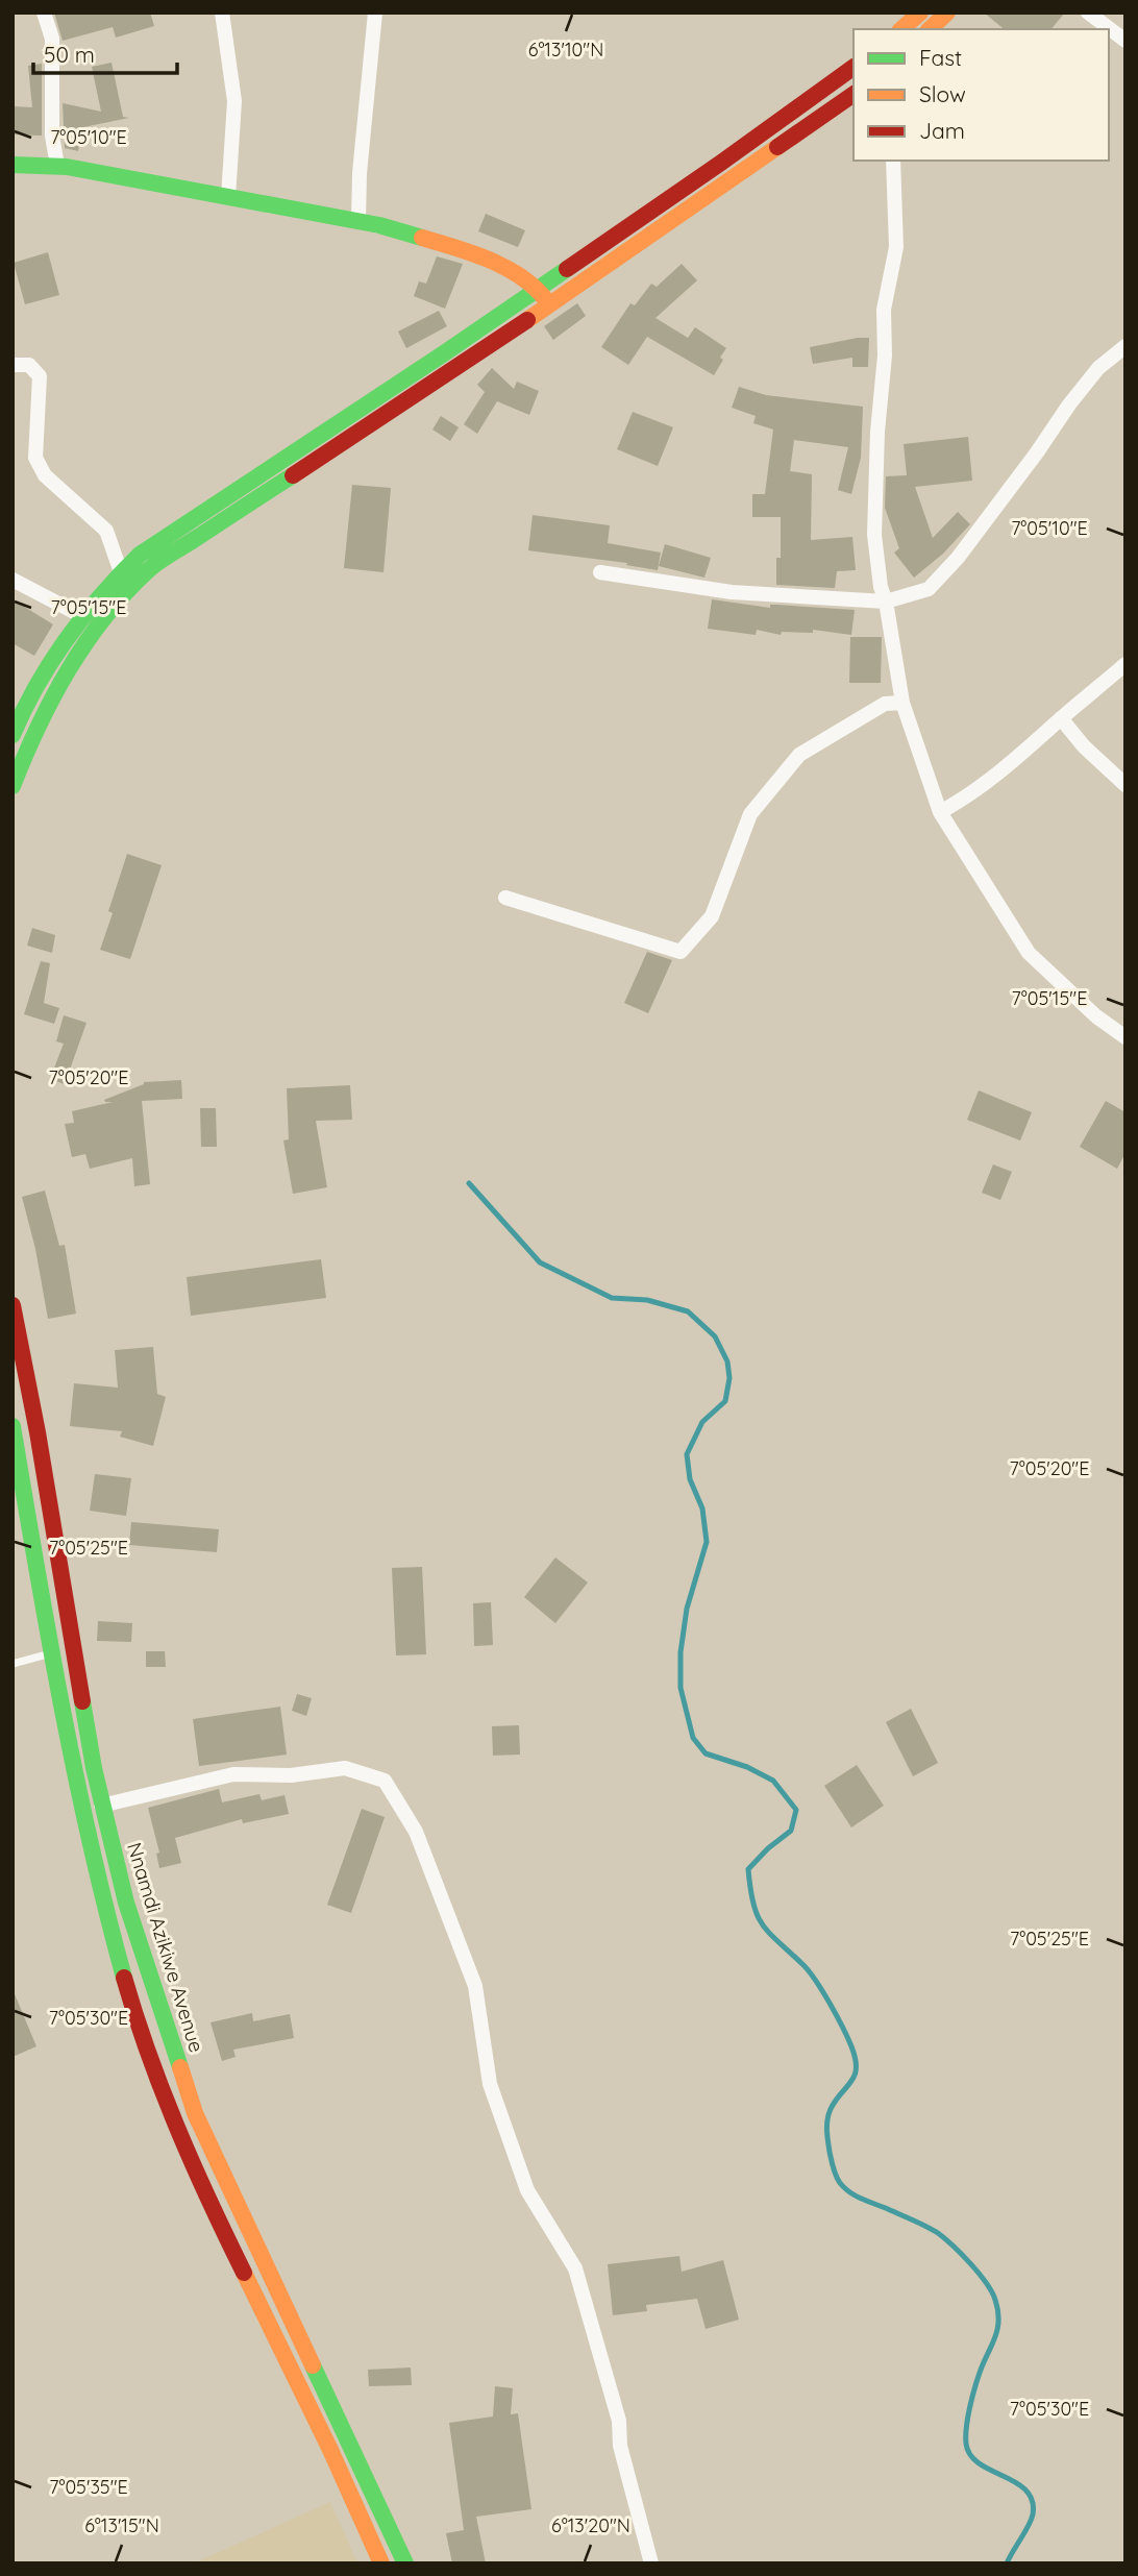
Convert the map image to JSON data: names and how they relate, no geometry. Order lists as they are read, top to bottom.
{
  "streets": {
    "main road": ["Nnamdi Azikiwe Avenue"]
  },
  "legend": ["Fast", "Slow", "Jam"],
  "scale_bar": "50 m",
  "coordinates": [
    "6°13'10\"N",
    "7°05'10\"E",
    "7°05'15\"E",
    "7°05'20\"E",
    "7°05'25\"E",
    "7°05'30\"E",
    "7°05'35\"E",
    "6°13'15\"N",
    "6°13'20\"N"
  ]
}
